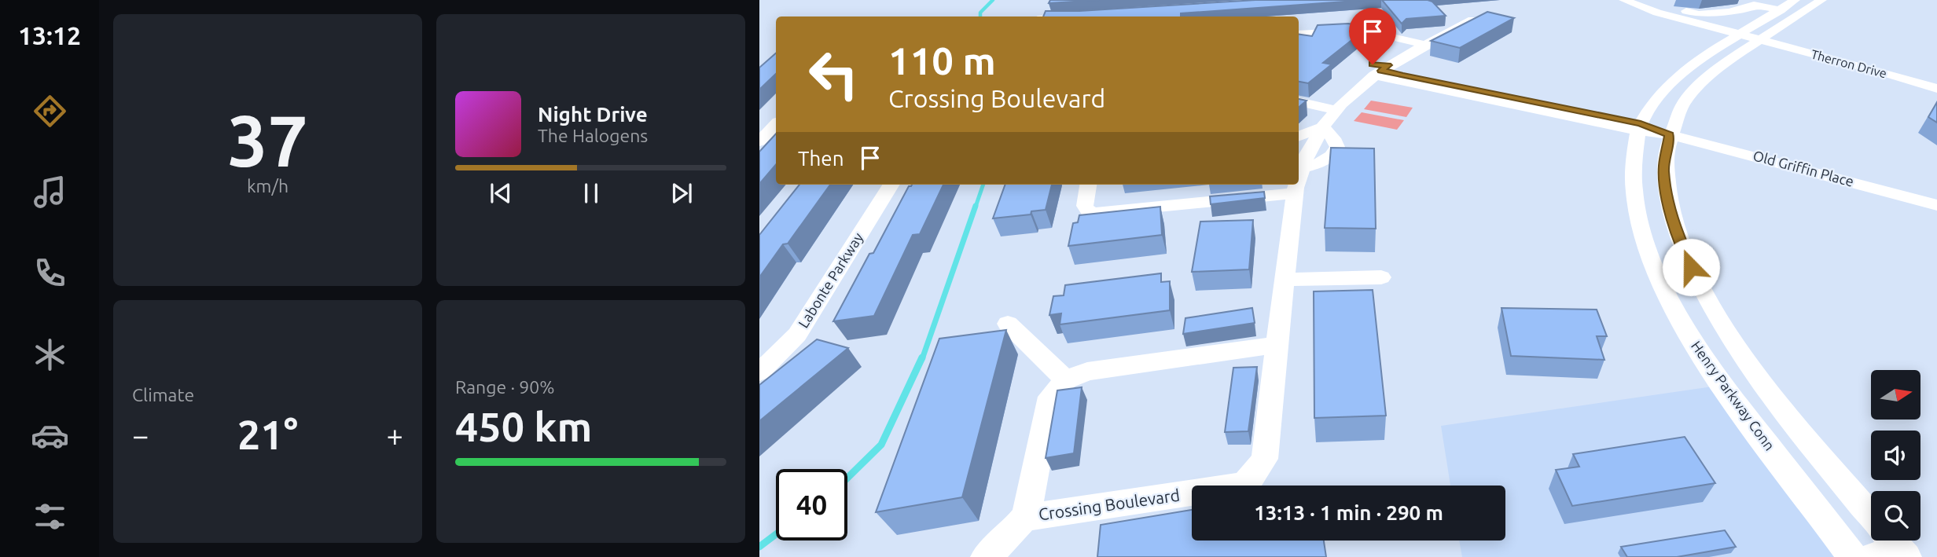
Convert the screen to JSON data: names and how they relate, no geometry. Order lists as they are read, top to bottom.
{
  "streets": {
    "street": [
      "Therron Drive",
      "Old Griffin Place",
      "Labonte Parkway",
      "Henry Parkway Conn",
      "Crossing Boulevard"
    ]
  },
  "north": "right",
  "page": {
    "tabs": "13:12",
    "tile": [
      ["37", "km/h"],
      "Climate",
      ["Range · 90%", "450 km"]
    ],
    "turn": ["110 m", "Crossing Boulevard"],
    "song": ["Night Drive", "The Halogens"],
    "then": "Then",
    "heat": ["−", "21°", "+"],
    "limit": "40",
    "trip": "13:13 · 1 min · 290 m"
  }
}
